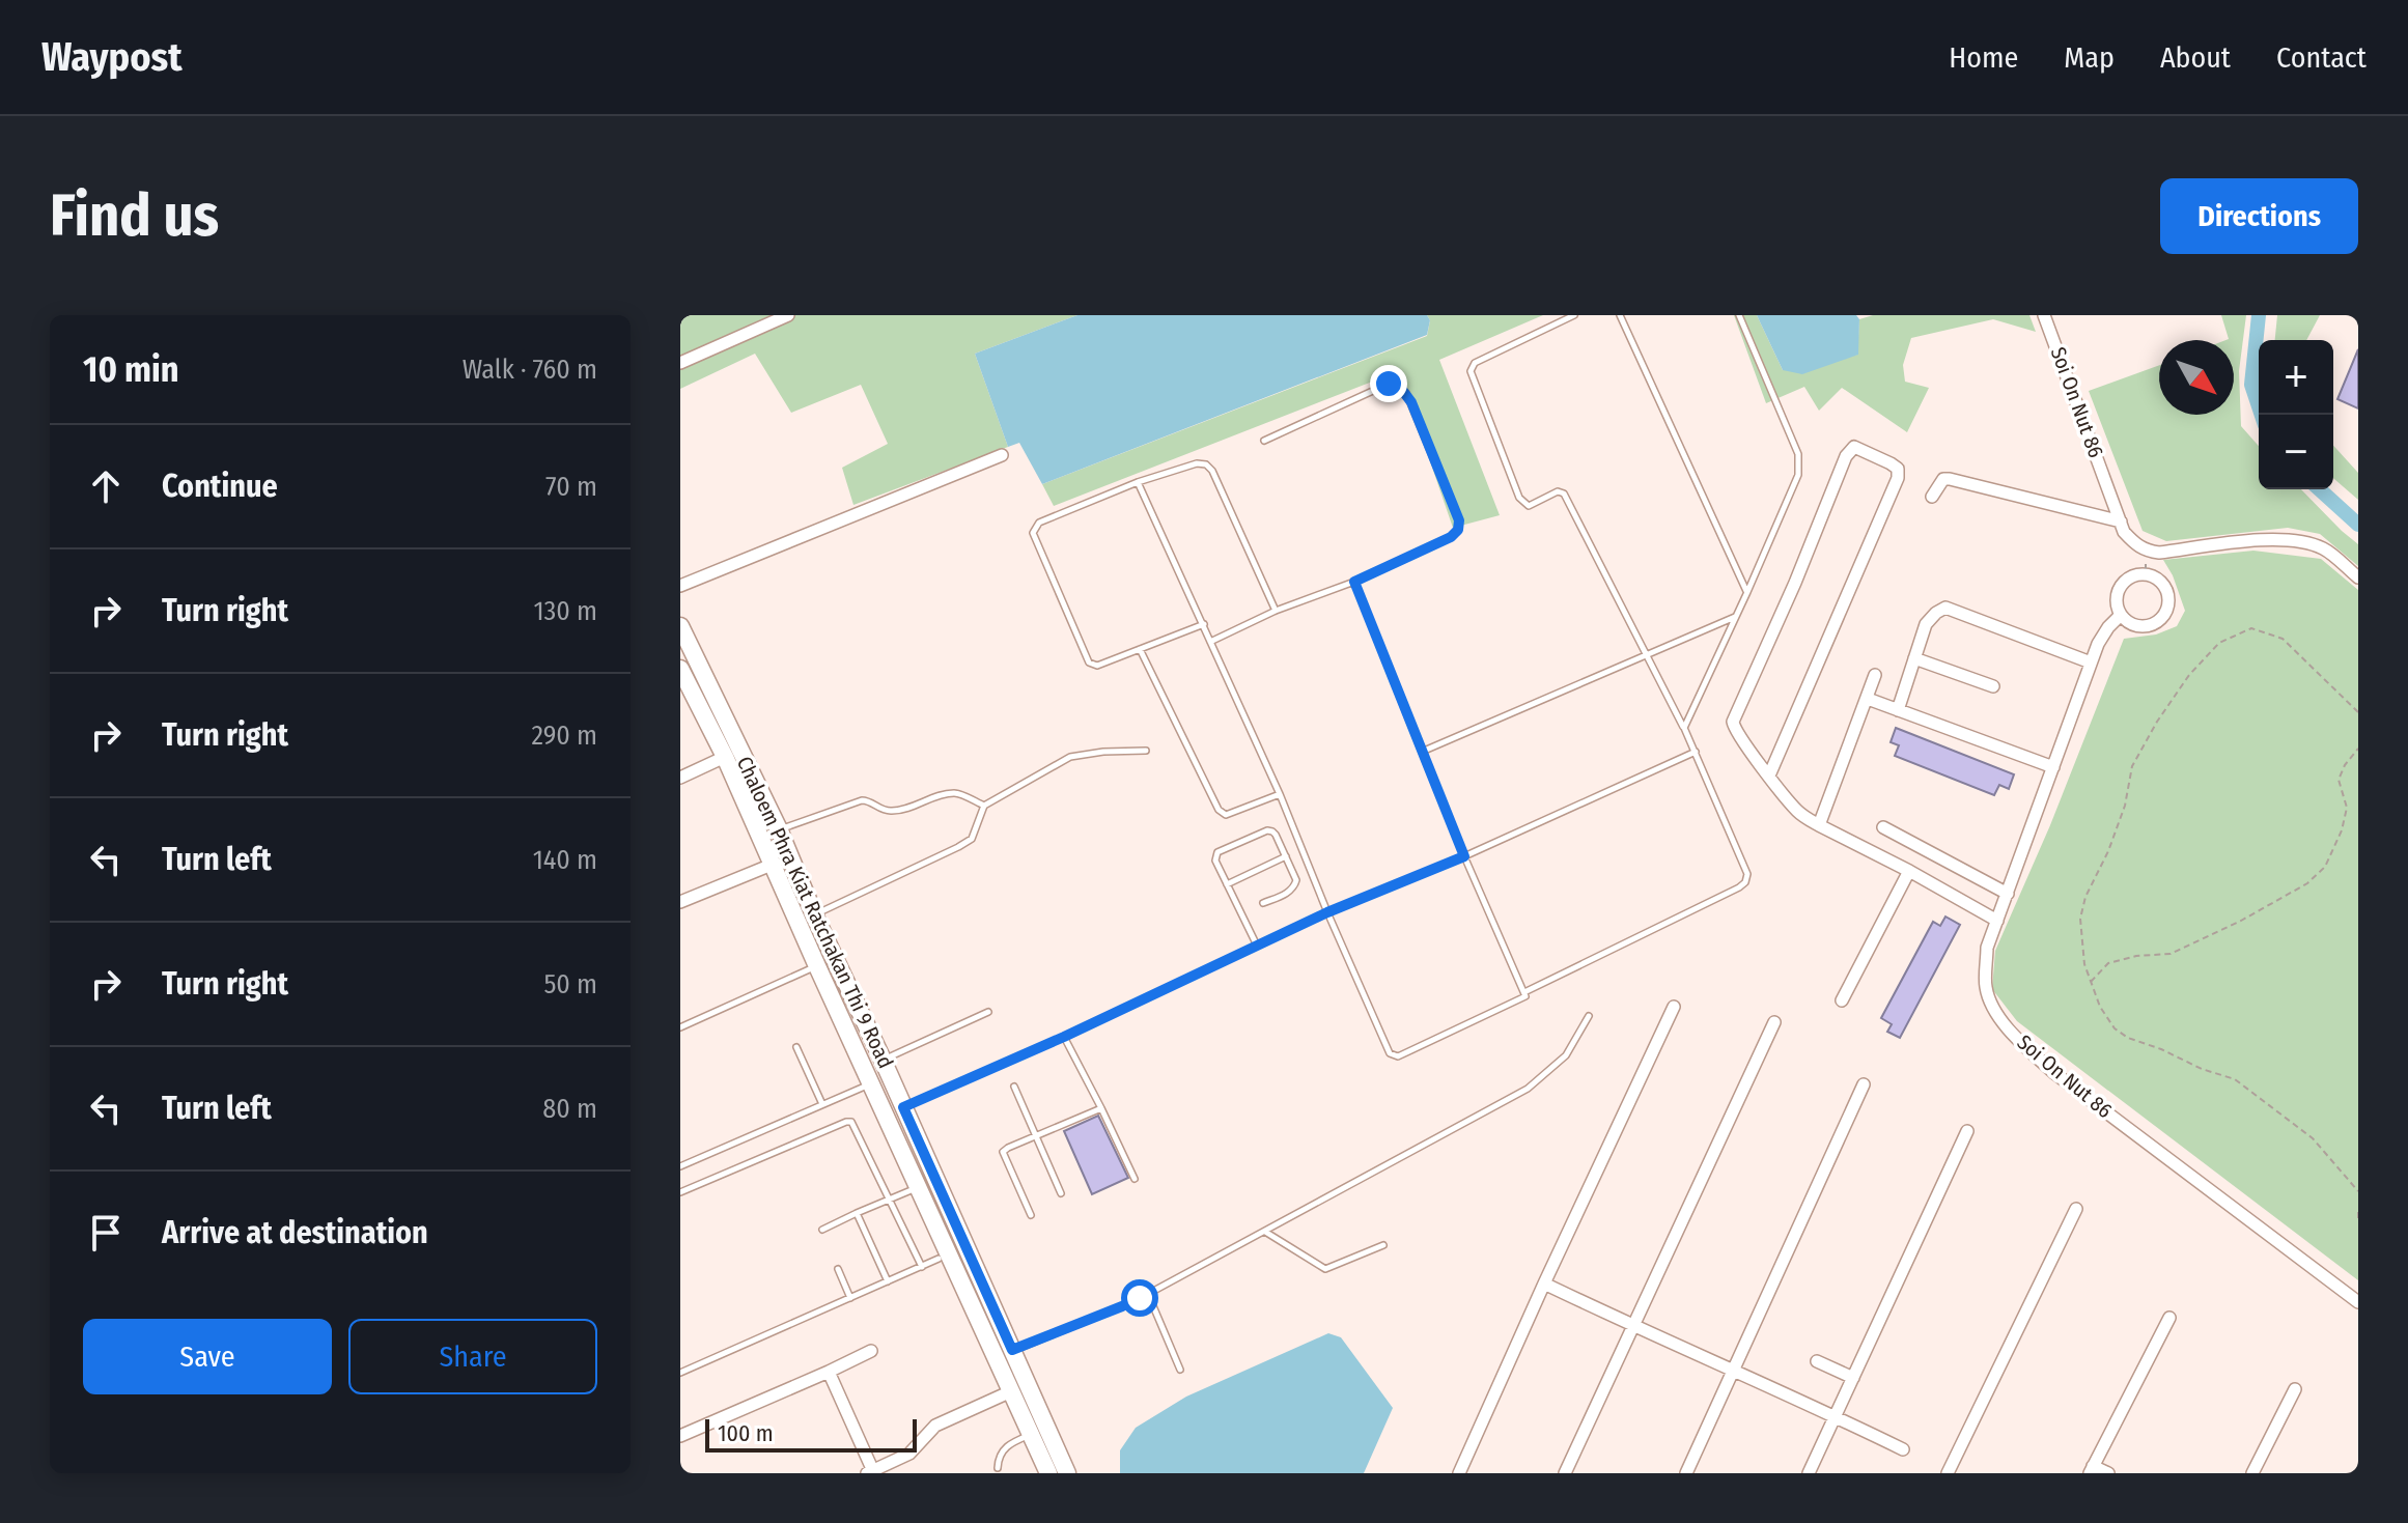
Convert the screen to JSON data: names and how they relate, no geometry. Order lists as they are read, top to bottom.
{
  "streets": {
    "main road": ["Chaloem Phra Kiat Ratchakan Thi 9 Road"],
    "street": ["Soi On Nut 86"]
  },
  "scale_bar": "100 m",
  "north": "bottom right",
  "page": {
    "header": "Waypost",
    "nav": [
      "Home",
      "Map",
      "About",
      "Contact"
    ],
    "buttons": [
      "Directions",
      ["Save", "Share"]
    ],
    "title": "Find us",
    "heading": ["10 min", "Walk · 760 m"],
    "map_buttons": ["+", "−"],
    "list": [
      ["Continue", "70 m"],
      ["Turn right", "130 m"],
      ["Turn right", "290 m"],
      ["Turn left", "140 m"],
      ["Turn right", "50 m"],
      ["Turn left", "80 m"],
      "Arrive at destination"
    ],
    "scale": "100 m"
  }
}
